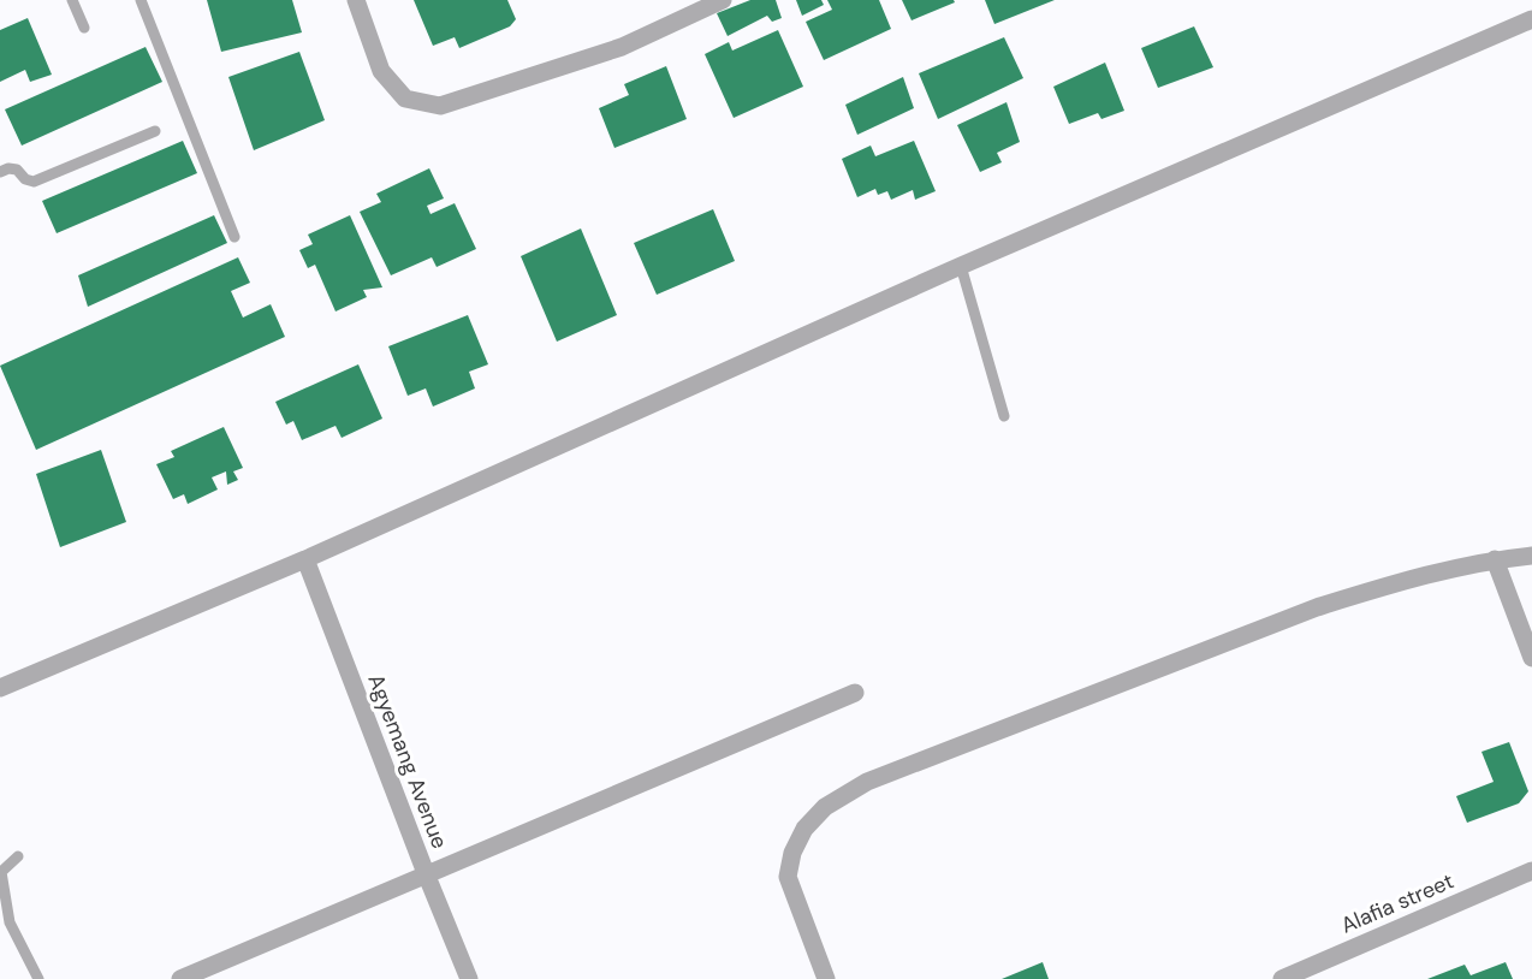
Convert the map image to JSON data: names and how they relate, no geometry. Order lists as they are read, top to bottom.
{
  "streets": {
    "street": ["Agyemang Avenue", "Alafia street"]
  }
}
